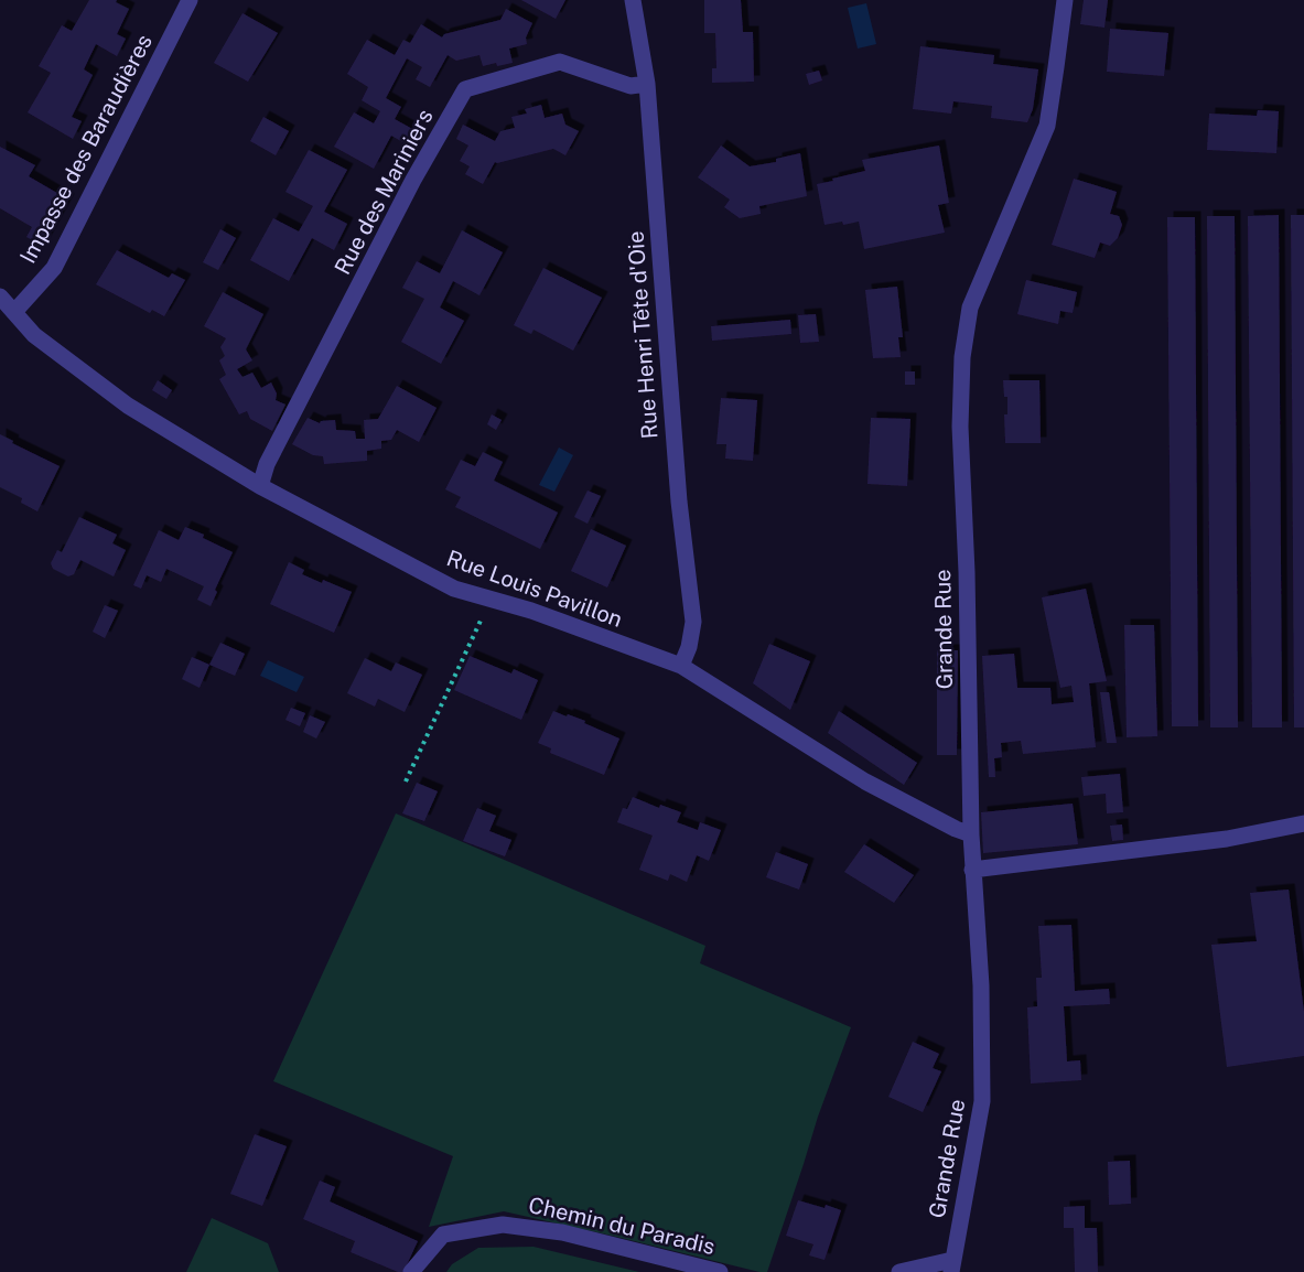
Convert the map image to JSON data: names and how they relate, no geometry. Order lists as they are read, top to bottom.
{
  "streets": {
    "street": [
      "Impasse des Baraudières",
      "Rue des Mariniers",
      "Rue Henri Tête d'Oie",
      "Rue Louis Pavillon",
      "Grande Rue",
      "Chemin du Paradis"
    ]
  },
  "crossings": [
    ["Impasse des Baraudières", "Rue Louis Pavillon"],
    ["Rue des Mariniers", "Rue Henri Tête d'Oie"],
    ["Rue des Mariniers", "Rue Louis Pavillon"],
    ["Rue Henri Tête d'Oie", "Rue Louis Pavillon"],
    ["Rue Louis Pavillon", "Grande Rue"]
  ]
}
